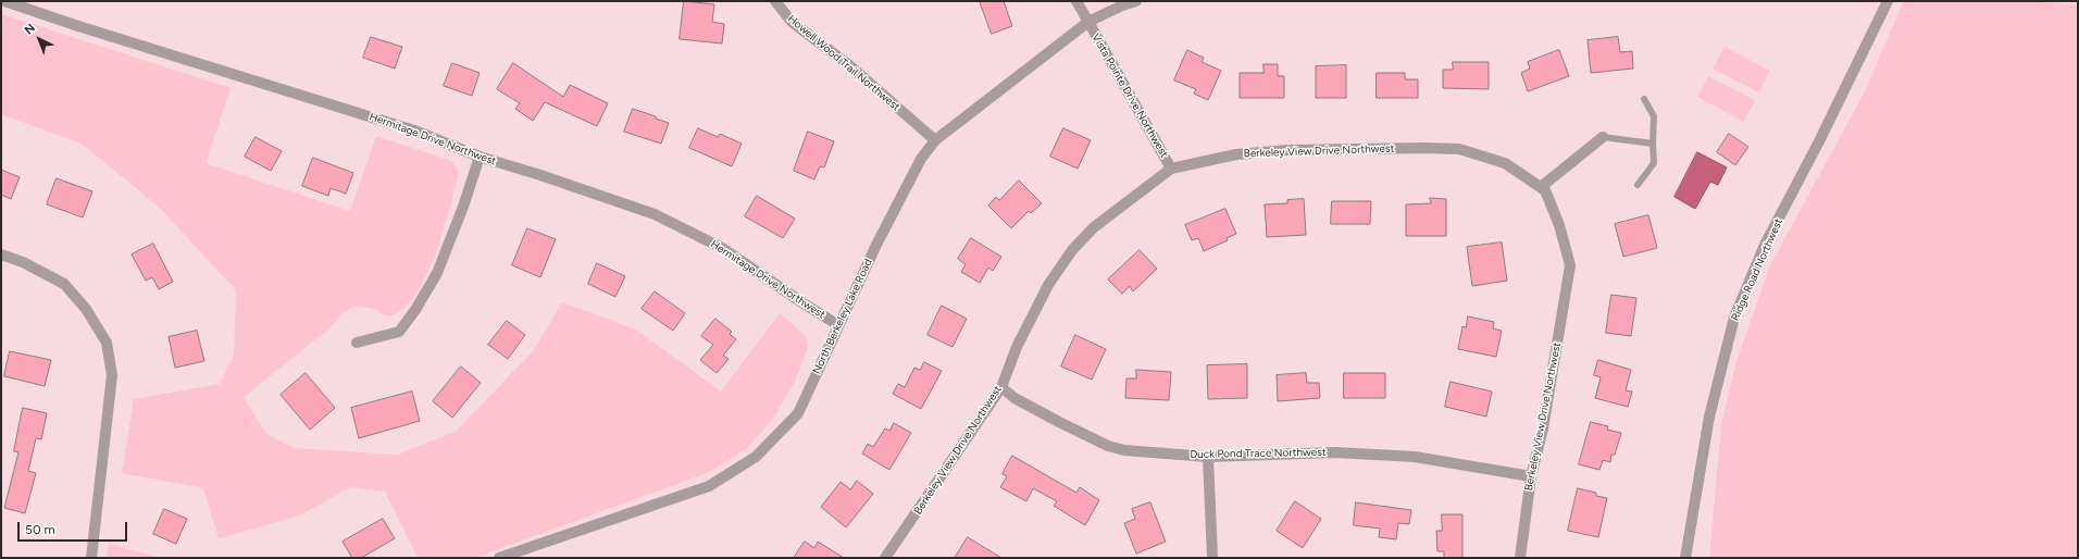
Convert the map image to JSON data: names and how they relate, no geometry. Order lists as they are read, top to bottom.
{
  "streets": {
    "street": [
      "Howell Wood Trail Northwest",
      "Vista Pointe Drive Northwest",
      "Hermitage Drive Northwest",
      "Berkeley View Drive Northwest",
      "Ridge Road Northwest",
      "North Berkeley Lake Road",
      "Duck Pond Trace Northwest"
    ]
  },
  "crossings": [
    ["Howell Wood Trail Northwest", "North Berkeley Lake Road"],
    ["Vista Pointe Drive Northwest", "Berkeley View Drive Northwest"],
    ["Vista Pointe Drive Northwest", "North Berkeley Lake Road"],
    ["Hermitage Drive Northwest", "North Berkeley Lake Road"],
    ["Berkeley View Drive Northwest", "Duck Pond Trace Northwest"]
  ],
  "scale_bar": "50 m",
  "north": "top left"
}
